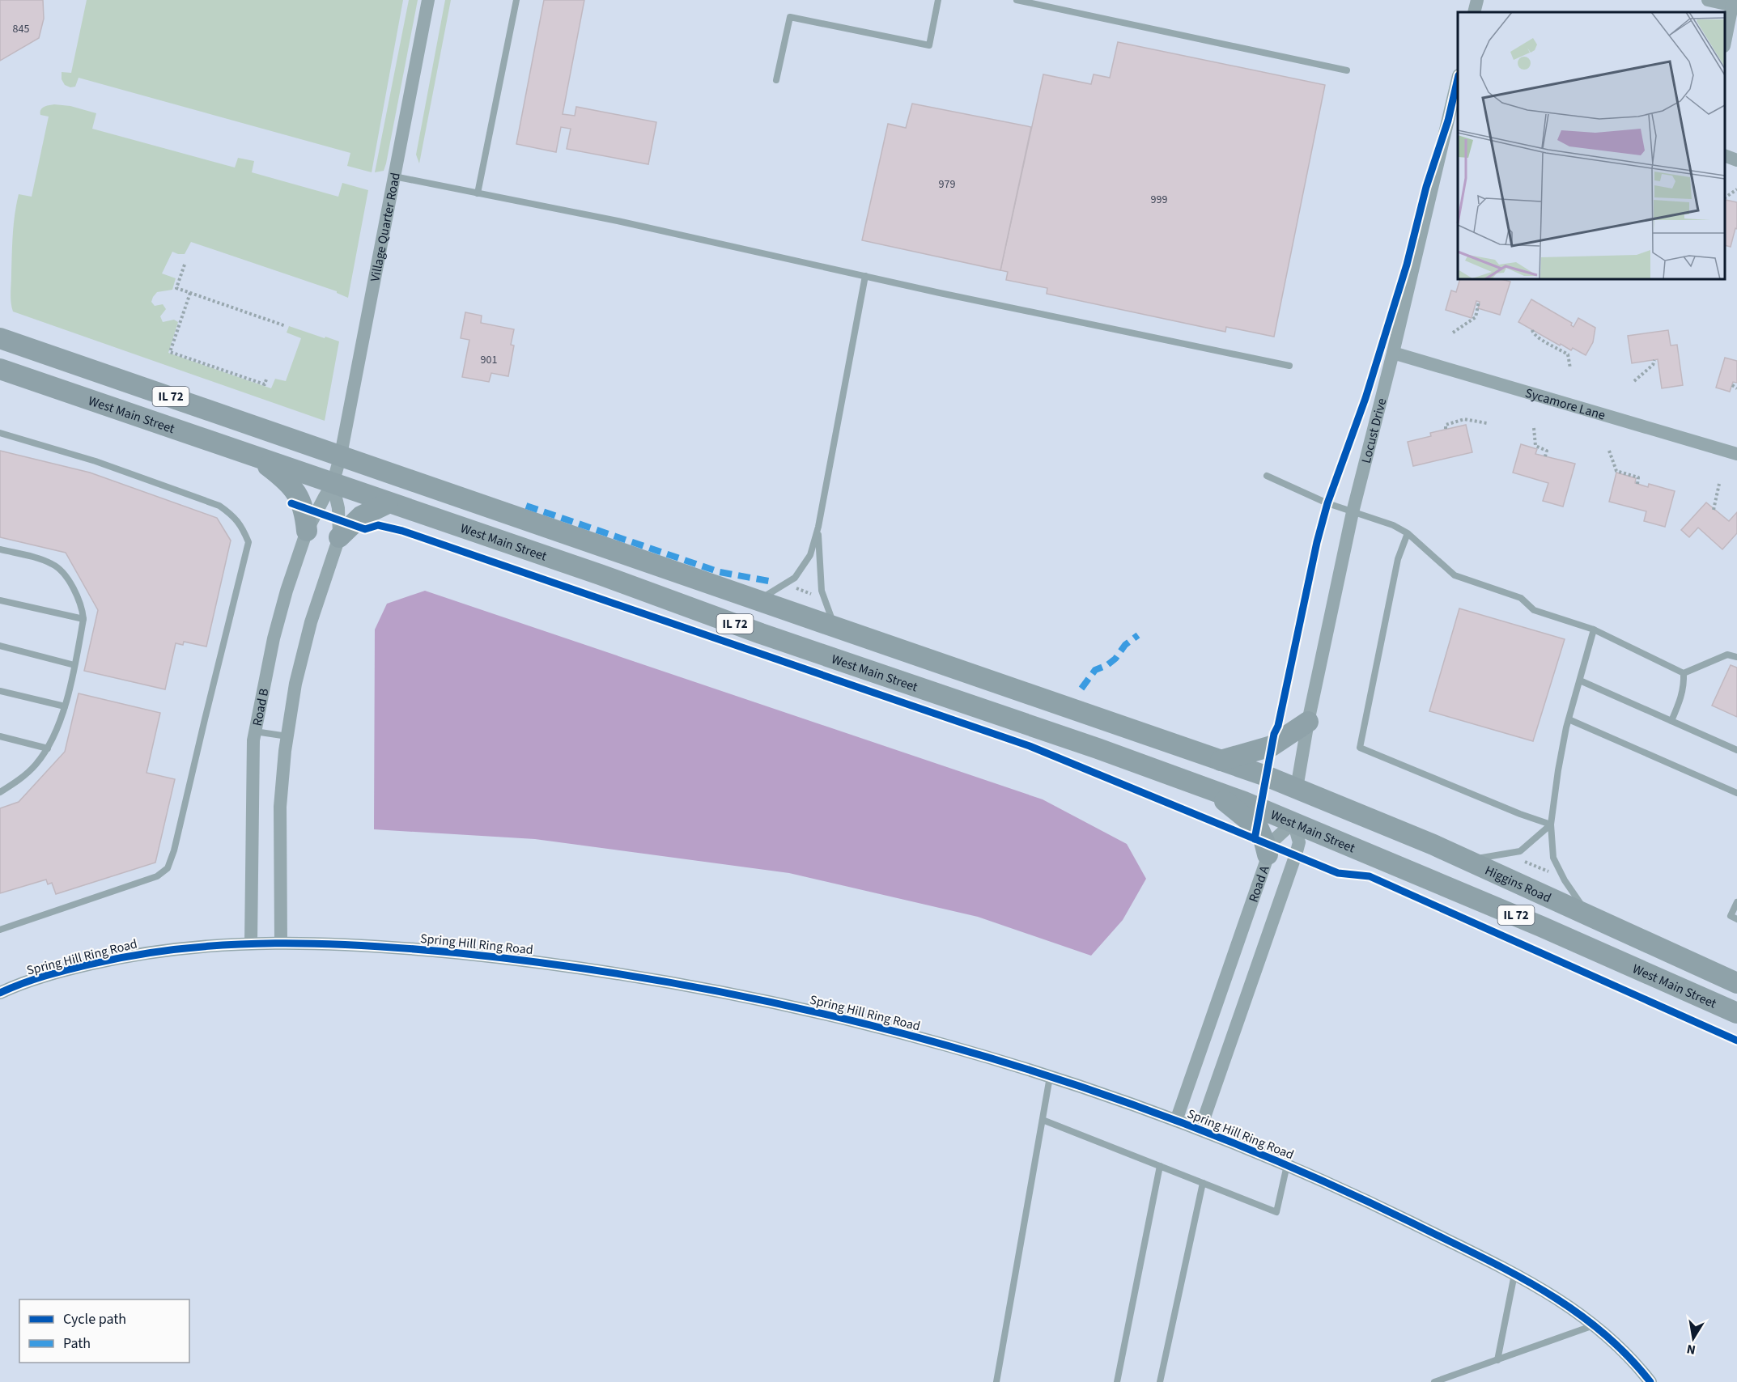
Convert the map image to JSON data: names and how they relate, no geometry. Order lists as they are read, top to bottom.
{
  "streets": {
    "main road": ["IL 72", "West Main Street", "Higgins Road"],
    "street": [
      "Village Quarter Road",
      "Sycamore Lane",
      "Locust Drive",
      "Road B",
      "Road A",
      "Spring Hill Ring Road"
    ]
  },
  "crossings": [
    ["Village Quarter Road", "IL 72"],
    ["Village Quarter Road", "Road B"],
    ["IL 72", "Locust Drive"],
    ["IL 72", "Road B"],
    ["IL 72", "Higgins Road"],
    ["Sycamore Lane", "Locust Drive"],
    ["West Main Street", "Road B"],
    ["West Main Street", "Road A"],
    ["Locust Drive", "Higgins Road"],
    ["Road B", "Spring Hill Ring Road"],
    ["Road A", "Spring Hill Ring Road"]
  ],
  "house_numbers": [
    "845",
    "979",
    "999",
    "901"
  ],
  "legend": ["Cycle path", "Path"],
  "north": "bottom"
}
